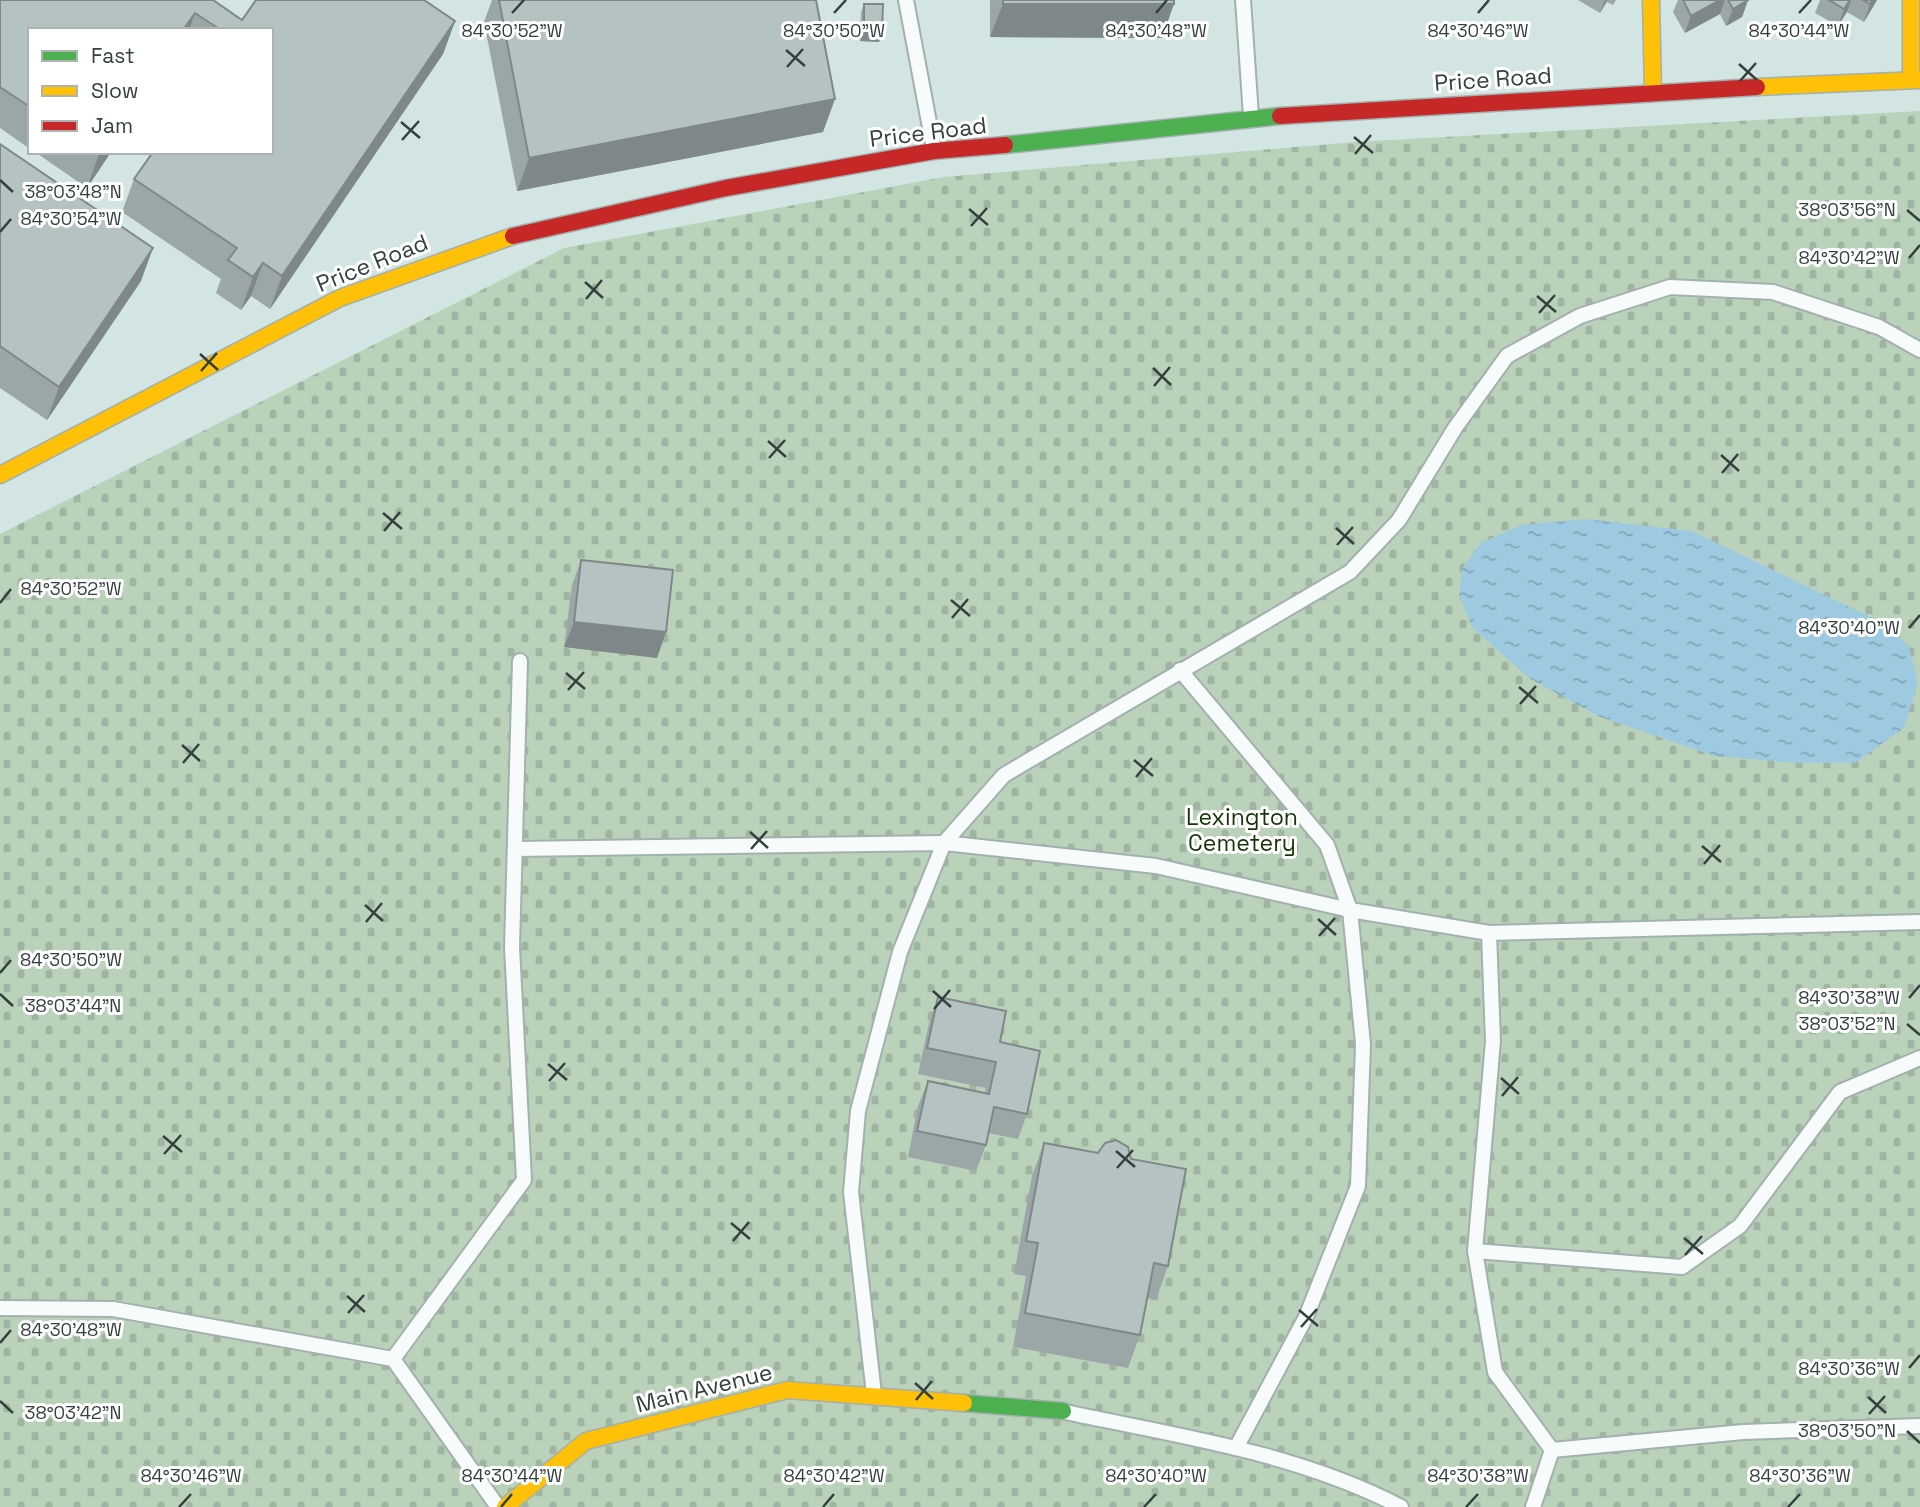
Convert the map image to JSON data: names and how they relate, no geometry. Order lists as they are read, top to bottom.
{
  "streets": {
    "street": ["Price Road", "Main Avenue"]
  },
  "parks": ["Lexington Cemetery"],
  "legend": ["Fast", "Slow", "Jam"],
  "coordinates": [
    "84°30'52\"W",
    "84°30'50\"W",
    "84°30'48\"W",
    "84°30'46\"W",
    "84°30'44\"W",
    "38°03'48\"N",
    "38°03'56\"N",
    "84°30'54\"W",
    "84°30'42\"W",
    "84°30'40\"W",
    "84°30'38\"W",
    "38°03'44\"N",
    "38°03'52\"N",
    "84°30'36\"W",
    "38°03'42\"N",
    "38°03'50\"N"
  ]
}
